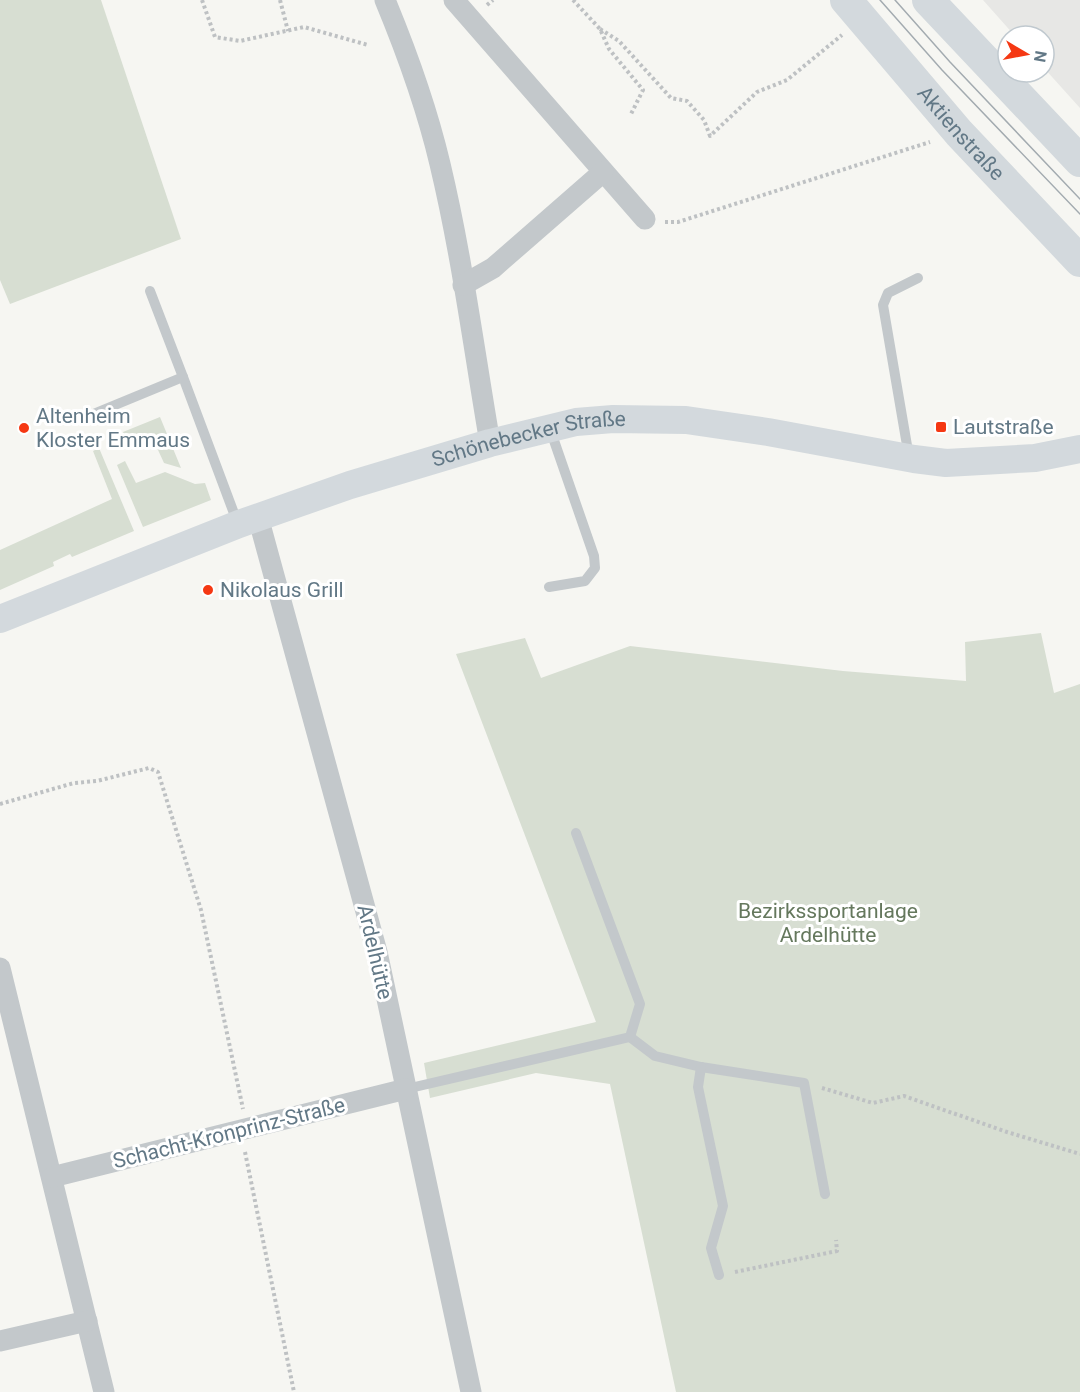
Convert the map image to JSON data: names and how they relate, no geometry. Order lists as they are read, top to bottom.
{
  "streets": {
    "main road": ["Aktienstraße"],
    "street": ["Schönebecker Straße", "Ardelhütte", "Schacht-Kronprinz-Straße"]
  },
  "crossings": [
    ["Schönebecker Straße", "Ardelhütte"],
    ["Ardelhütte", "Schacht-Kronprinz-Straße"]
  ],
  "parks": ["Bezirkssportanlage Ardelhütte"],
  "places": {
    "transit": ["Lautstraße"],
    "other": ["Altenheim Kloster Emmaus", "Nikolaus Grill"]
  },
  "north": "right"
}
